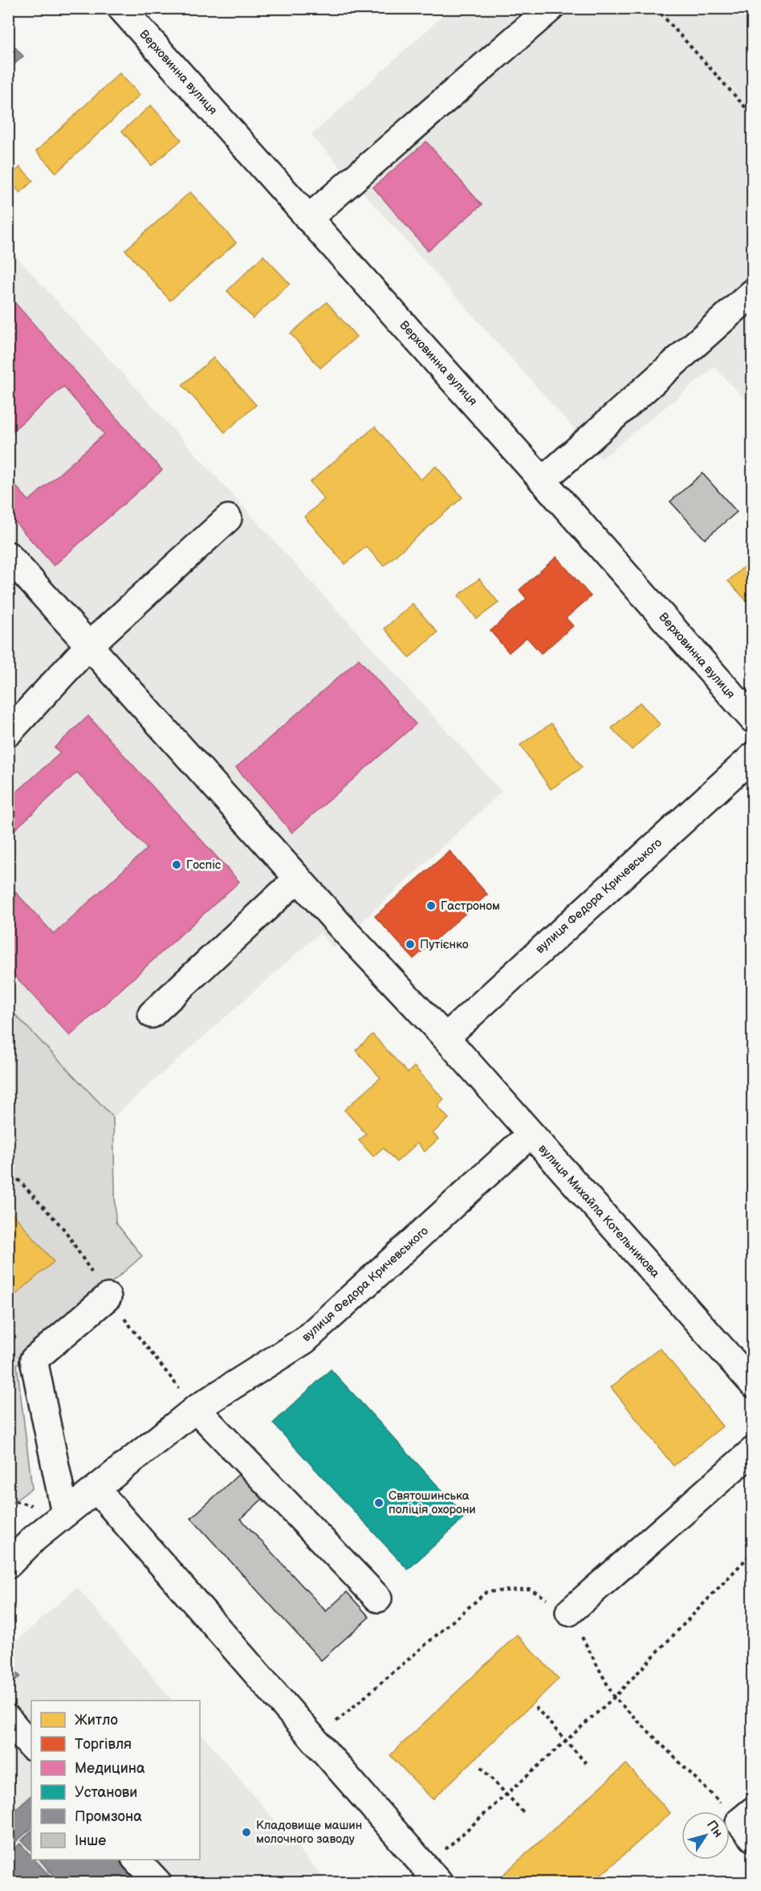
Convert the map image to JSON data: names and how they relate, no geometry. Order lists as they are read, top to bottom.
{
  "streets": {
    "street": ["Верховинна вулиця", "вулиця Федора Кричевського", "вулиця Михайла Котельникова"]
  },
  "crossings": [
    ["вулиця Федора Кричевського", "вулиця Михайла Котельникова"]
  ],
  "places": [
    "Госпіс",
    "Гастроном",
    "Путієнко",
    "Святошинська поліція охорони",
    "Кладовище машин молочного заводу"
  ],
  "legend": [
    "Житло",
    "Торгівля",
    "Медицина",
    "Установи",
    "Промзона",
    "Інше"
  ],
  "north": "top right"
}
